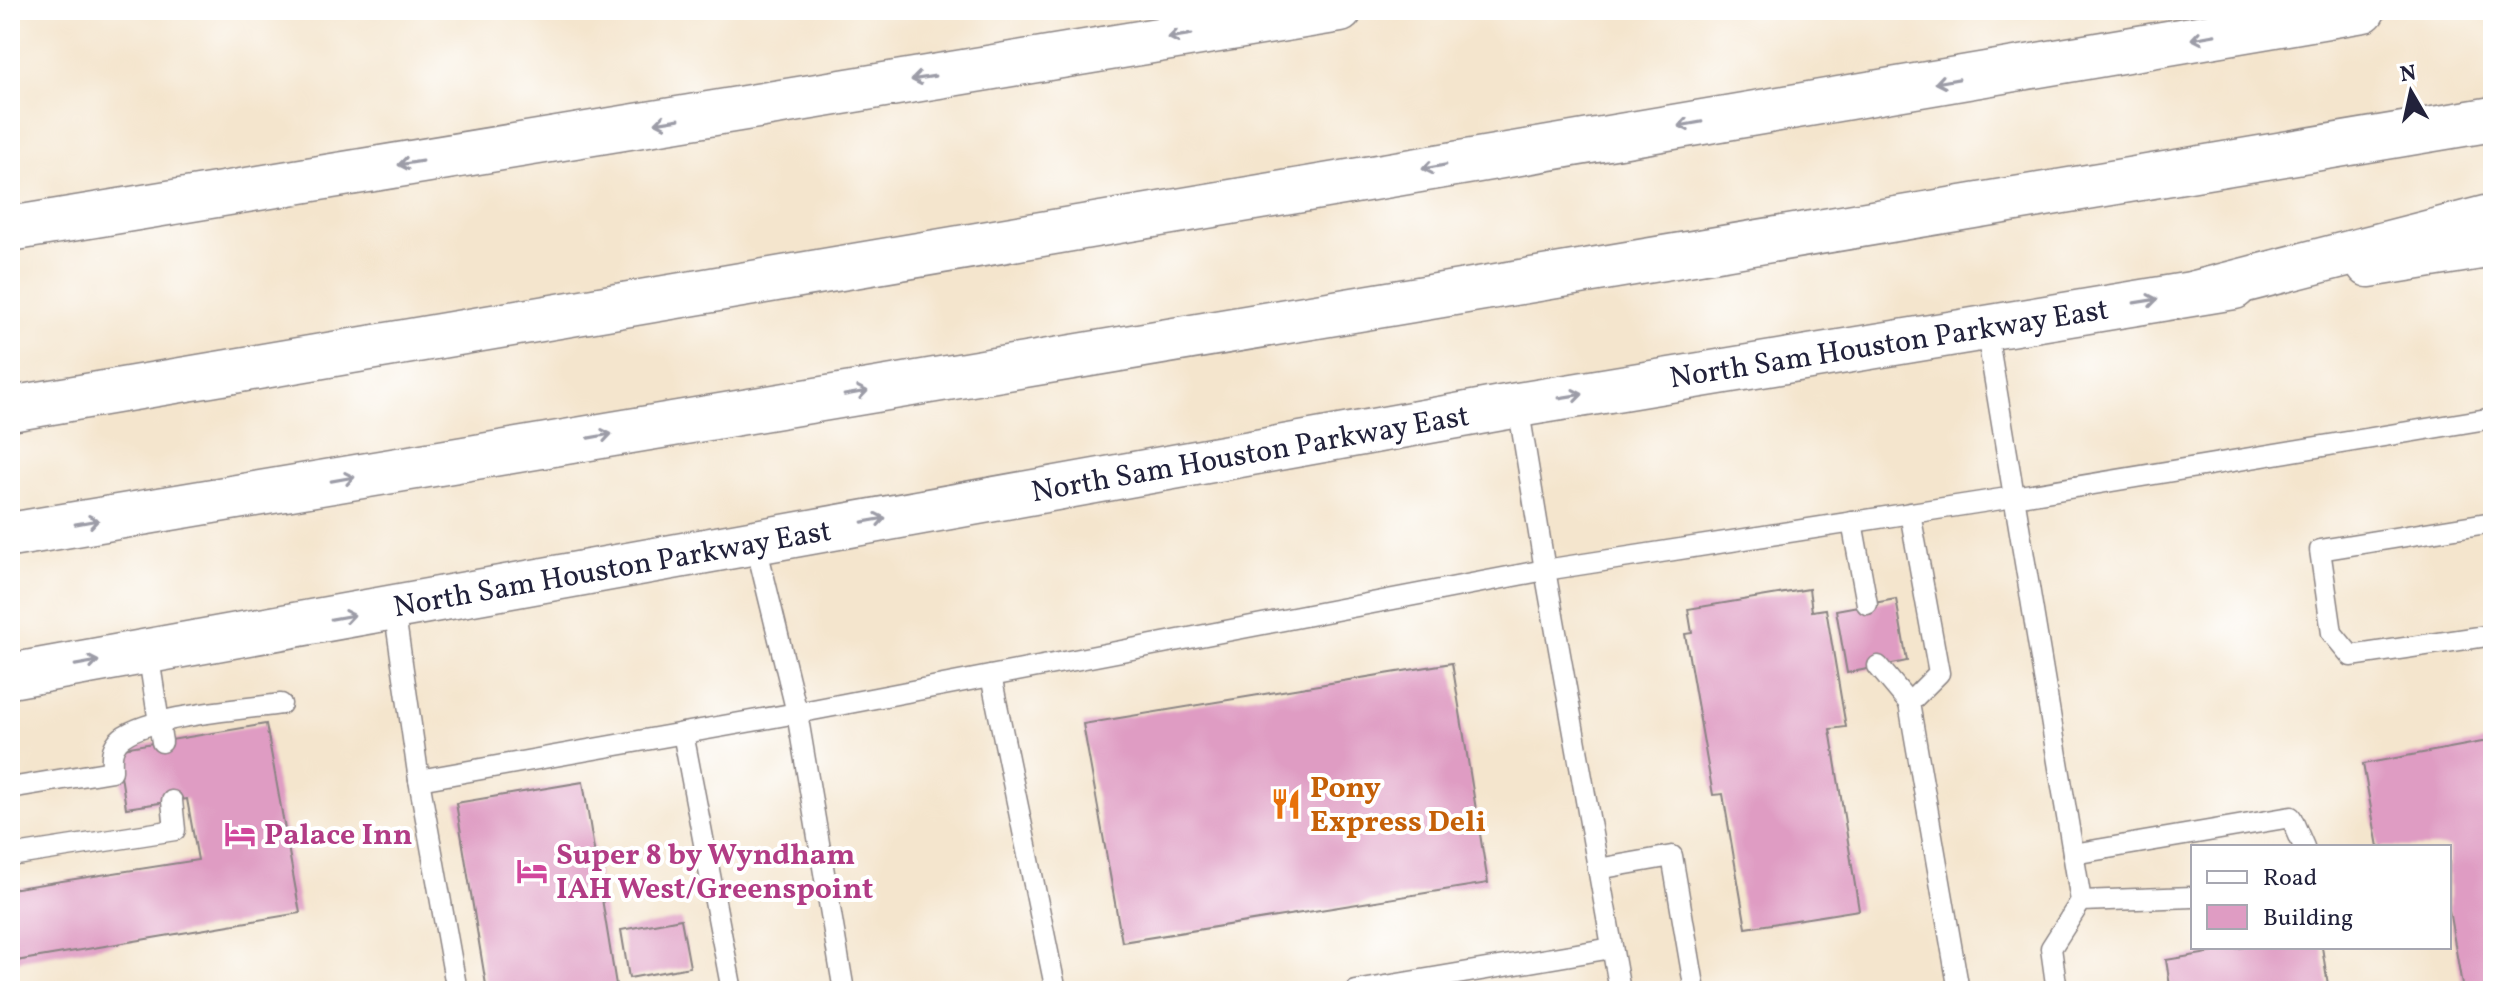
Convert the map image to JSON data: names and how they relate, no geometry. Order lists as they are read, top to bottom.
{
  "streets": {
    "main road": ["North Sam Houston Parkway East"]
  },
  "places": {
    "restaurant": ["Pony Express Deli"],
    "hotel": ["Palace Inn", "Super 8 by Wyndham IAH West/Greenspoint"]
  },
  "legend": ["Road", "Building"],
  "north": "top"
}
